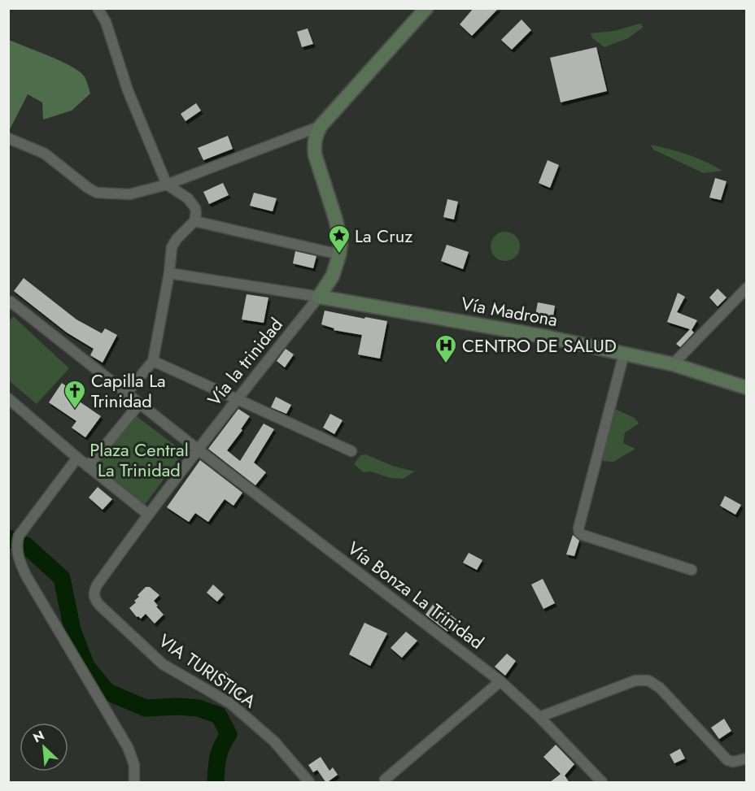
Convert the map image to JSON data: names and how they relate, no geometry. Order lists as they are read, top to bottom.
{
  "streets": {
    "street": [
      "Vía Madrona",
      "Vía la trinidad",
      "Vía Bonza La Trinidad",
      "VIA TURISTICA"
    ]
  },
  "crossings": [
    ["Vía Madrona", "Vía la trinidad"],
    ["Vía la trinidad", "Vía Bonza La Trinidad"],
    ["Vía la trinidad", "VIA TURISTICA"]
  ],
  "parks": ["Plaza Central La Trinidad"],
  "places": {
    "place": ["La Cruz"],
    "hospital": ["CENTRO DE SALUD"],
    "church": ["Capilla La Trinidad"]
  },
  "north": "top left"
}
